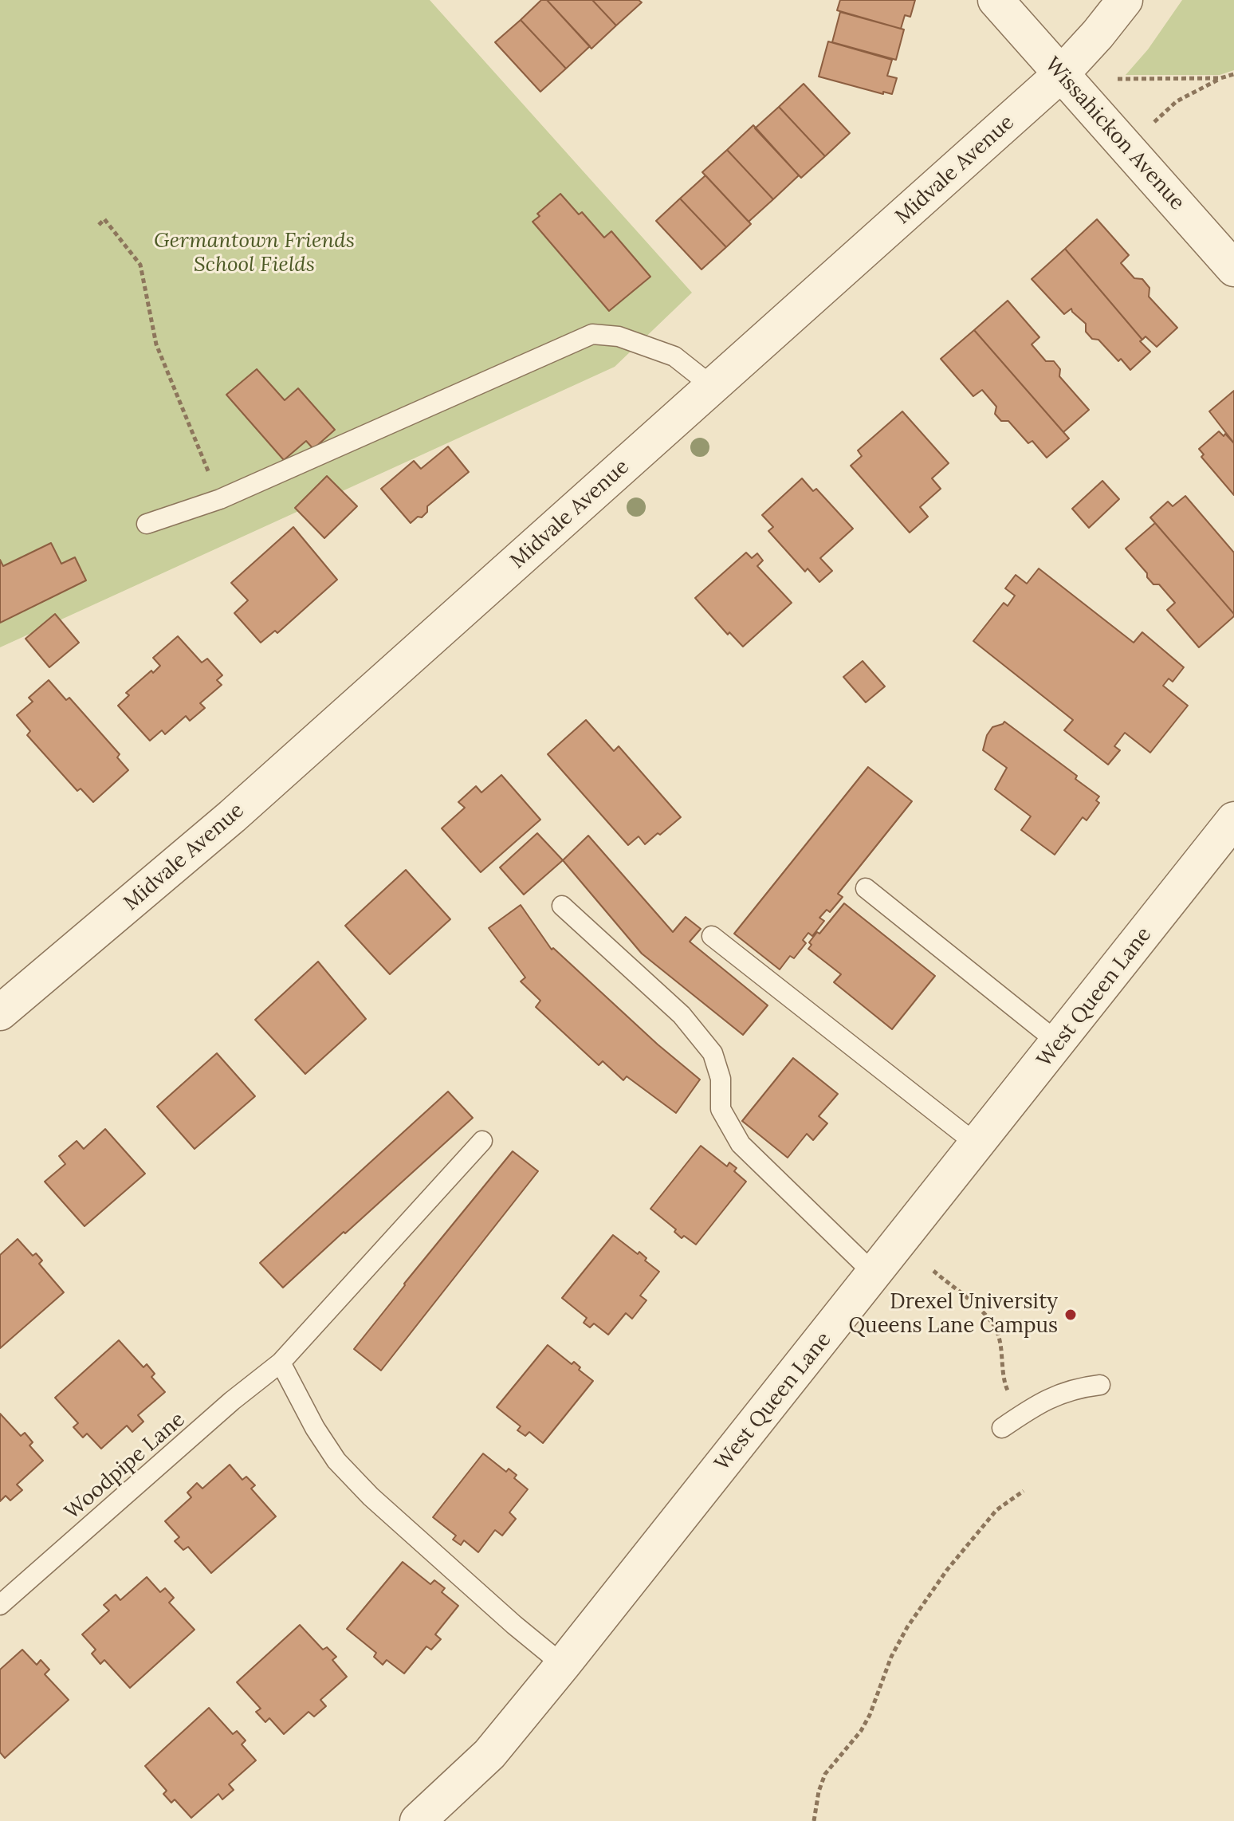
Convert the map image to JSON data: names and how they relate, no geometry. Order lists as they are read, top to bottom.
{
  "streets": {
    "street": ["Wissahickon Avenue", "Midvale Avenue", "West Queen Lane"],
    "lane": ["Woodpipe Lane"]
  },
  "crossings": [
    ["Wissahickon Avenue", "Midvale Avenue"]
  ],
  "parks": ["Germantown Friends School Fields"],
  "places": ["Drexel University Queens Lane Campus"]
}
